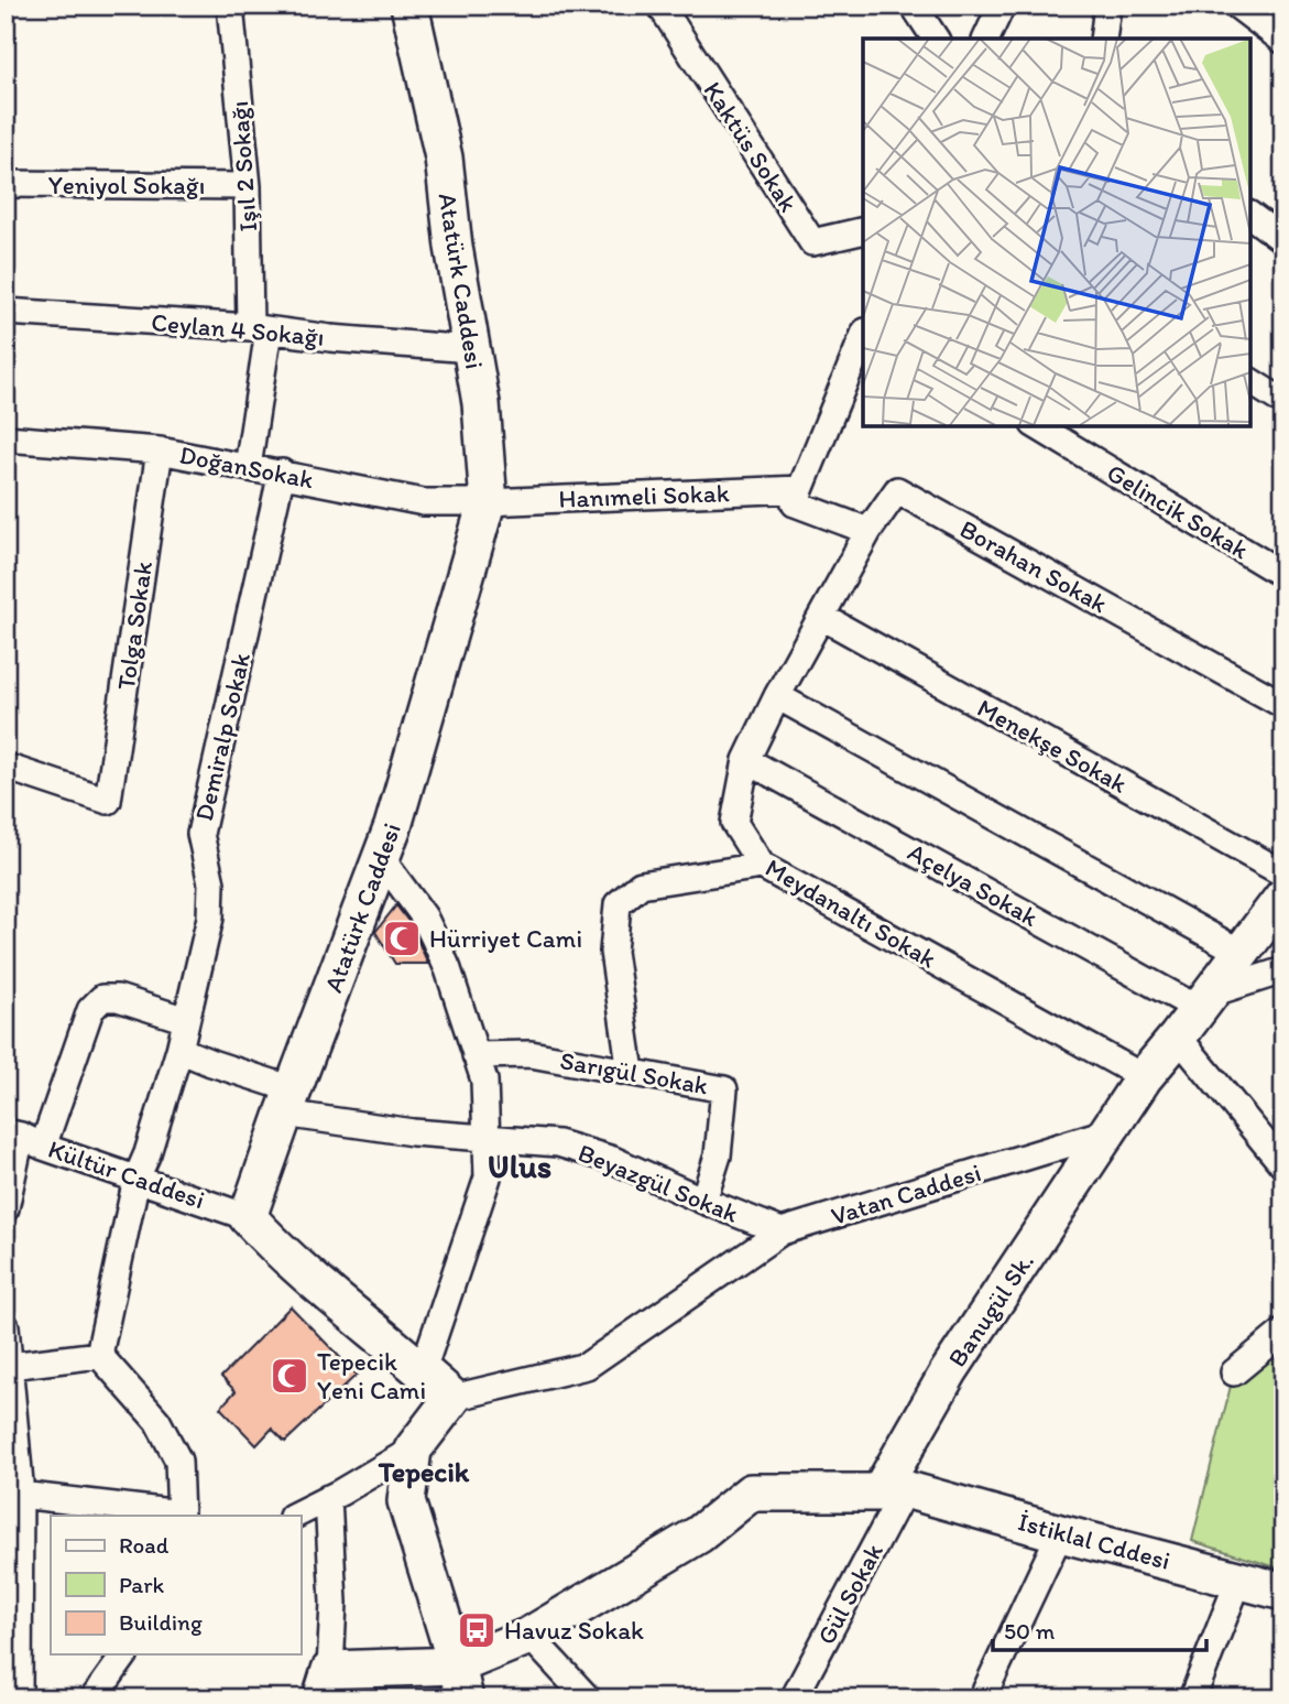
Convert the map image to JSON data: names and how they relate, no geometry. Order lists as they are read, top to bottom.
{
  "streets": {
    "main road": ["Atatürk Caddesi", "Banugül Sk.", "İstiklal Cddesi"],
    "street": [
      "Kaktüs Sokak",
      "Işıl 2 Sokağı",
      "Yeniyol Sokağı",
      "Ceylan 4 Sokağı",
      "DoğanSokak",
      "Hanımeli Sokak",
      "Gelincik Sokak",
      "Borahan Sokak",
      "Tolga Sokak",
      "Demiralp Sokak",
      "Menekşe Sokak",
      "Açelya Sokak",
      "Meydanaltı Sokak",
      "Sarıgül Sokak",
      "Kültür Caddesi",
      "Beyazgül Sokak",
      "Vatan Caddesi",
      "Gül Sokak"
    ]
  },
  "crossings": [
    ["Işıl 2 Sokağı", "Yeniyol Sokağı"],
    ["Işıl 2 Sokağı", "Ceylan 4 Sokağı"],
    ["Işıl 2 Sokağı", "DoğanSokak"],
    ["Atatürk Caddesi", "Ceylan 4 Sokağı"],
    ["Atatürk Caddesi", "DoğanSokak"],
    ["Atatürk Caddesi", "Hanımeli Sokak"],
    ["Atatürk Caddesi", "Kültür Caddesi"],
    ["Atatürk Caddesi", "Beyazgül Sokak"],
    ["DoğanSokak", "Hanımeli Sokak"],
    ["DoğanSokak", "Tolga Sokak"],
    ["DoğanSokak", "Demiralp Sokak"],
    ["Borahan Sokak", "Meydanaltı Sokak"],
    ["Demiralp Sokak", "Kültür Caddesi"],
    ["Demiralp Sokak", "Beyazgül Sokak"],
    ["Menekşe Sokak", "Meydanaltı Sokak"],
    ["Açelya Sokak", "Meydanaltı Sokak"],
    ["Sarıgül Sokak", "Beyazgül Sokak"],
    ["Beyazgül Sokak", "Vatan Caddesi"],
    ["Vatan Caddesi", "Banugül Sk."],
    ["Banugül Sk.", "İstiklal Cddesi"],
    ["Banugül Sk.", "Gül Sokak"],
    ["İstiklal Cddesi", "Gül Sokak"]
  ],
  "districts": ["Ulus", "Tepecik"],
  "places": {
    "mosque": ["Hürriyet Cami", "Tepecik Yeni Cami"],
    "bus stop": ["Havuz Sokak"]
  },
  "legend": ["Road", "Park", "Building"],
  "scale_bar": "50 m"
}
